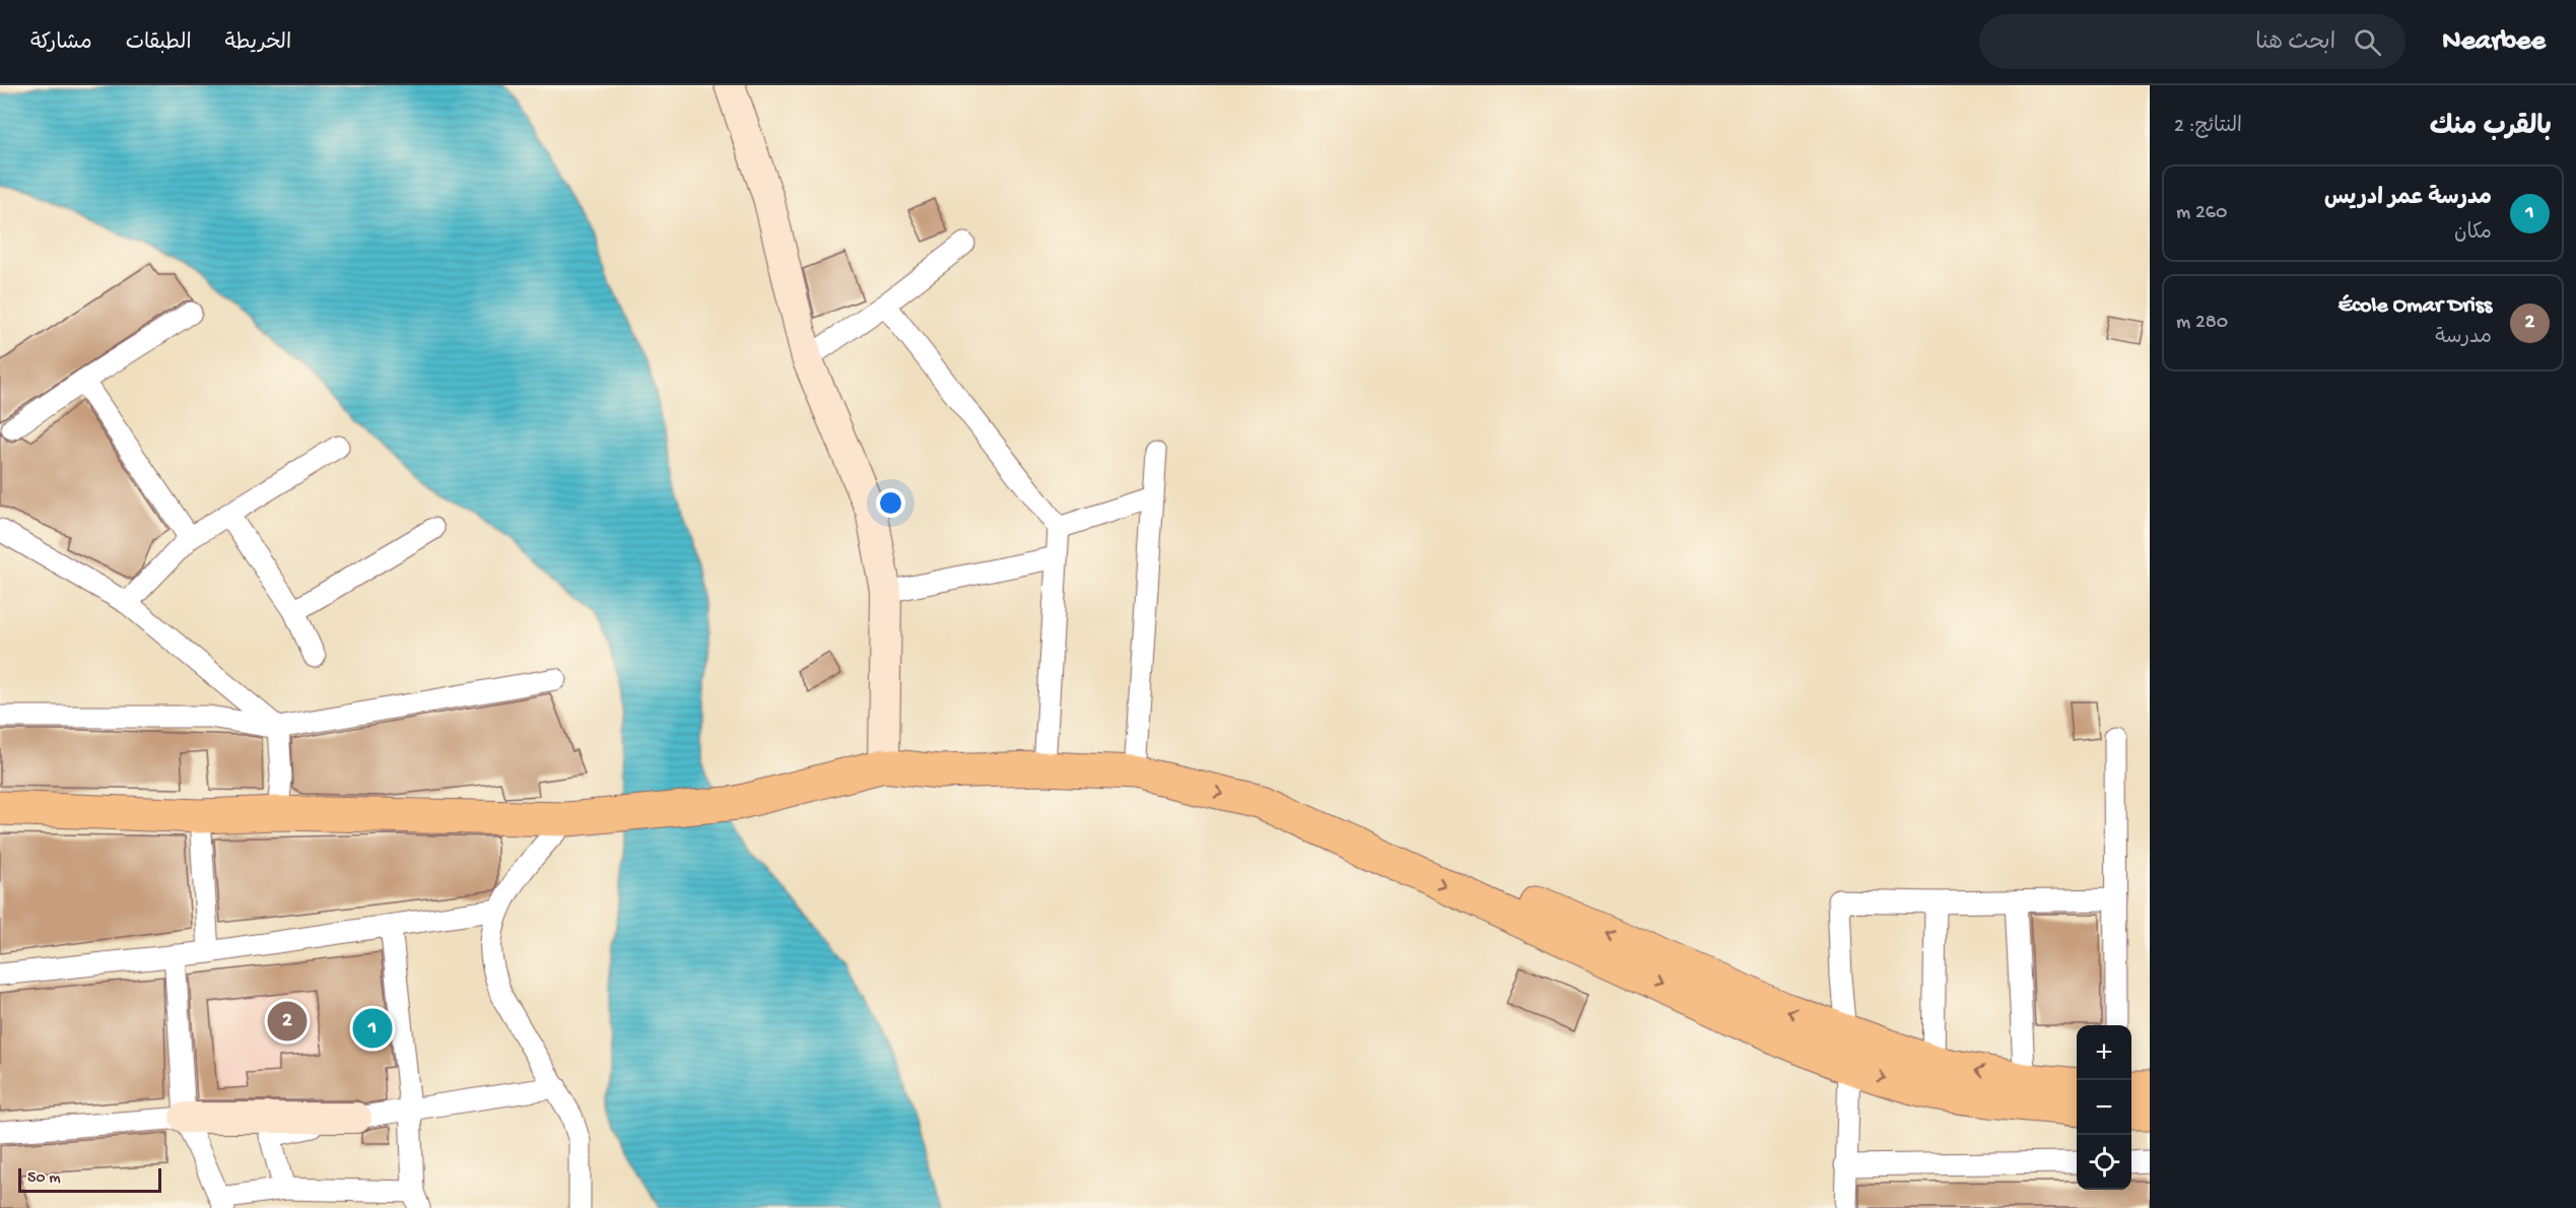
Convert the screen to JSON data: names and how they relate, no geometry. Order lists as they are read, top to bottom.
{
  "scale_bar": "50 m",
  "page": {
    "header": "Nearbee",
    "search": "ابحث هنا",
    "nav": ["الخريطة", "الطبقات", "مشاركة"],
    "heading": ["بالقرب منك", "النتائج: 2"],
    "list": [
      {
        "mark": "1",
        "name": "مدرسة عمر ادريس",
        "note": "مكان",
        "value": "260 m"
      },
      {
        "mark": "2",
        "name": "École Omar Driss",
        "note": "مدرسة",
        "value": "280 m"
      }
    ],
    "pins": ["2", "1"],
    "map_buttons": ["+", "−"],
    "scale": "50 m"
  }
}
